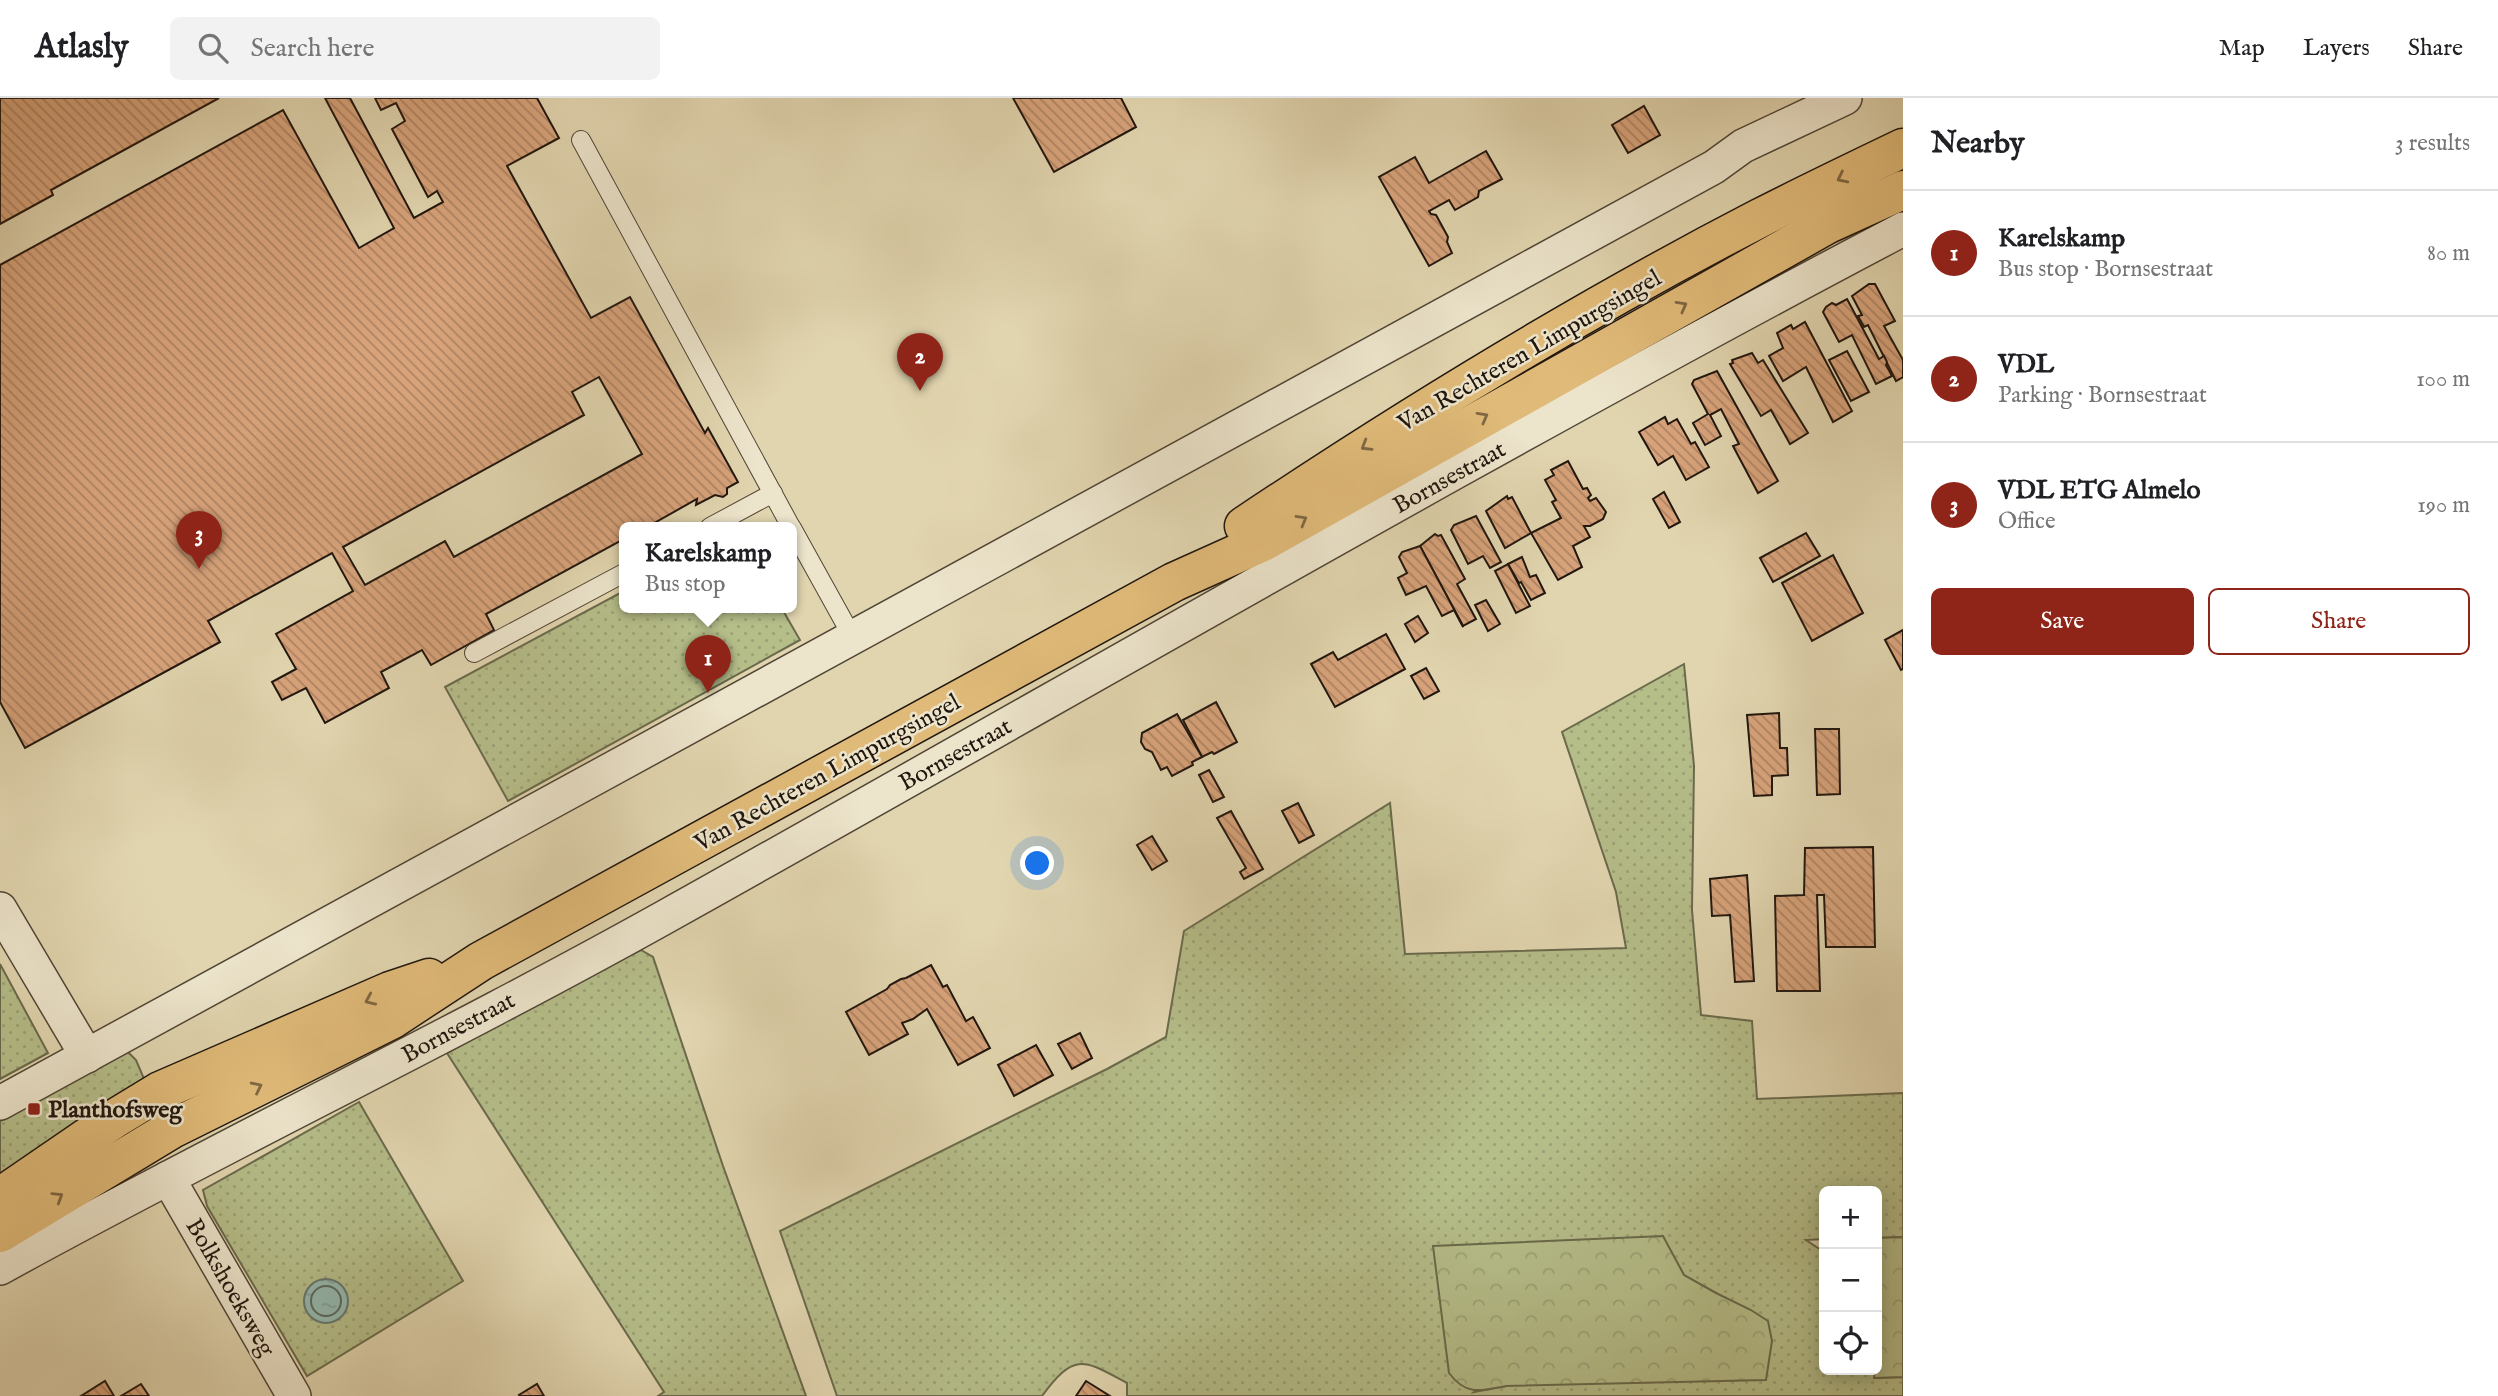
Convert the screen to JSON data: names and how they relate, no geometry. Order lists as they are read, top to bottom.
{
  "streets": {
    "main road": ["Van Rechteren Limpurgsingel"],
    "street": ["Bornsestraat", "Bolkshoeksweg"]
  },
  "crossings": [
    ["Bornsestraat", "Bolkshoeksweg"]
  ],
  "places": {
    "transit": ["Planthofsweg"]
  },
  "page": {
    "header": "Atlasly",
    "search": "Search here",
    "nav": ["Map", "Layers", "Share"],
    "heading": ["Nearby", "3 results"],
    "list": [
      {
        "mark": "1",
        "name": "Karelskamp",
        "note": "Bus stop · Bornsestraat",
        "value": "80 m"
      },
      {
        "mark": "2",
        "name": "VDL",
        "note": "Parking · Bornsestraat",
        "value": "100 m"
      },
      {
        "mark": "3",
        "name": "VDL ETG Almelo",
        "note": "Office",
        "value": "190 m"
      }
    ],
    "pins": ["2", "3", "1"],
    "popup": ["Karelskamp", "Bus stop"],
    "buttons": ["Save", "Share"],
    "map_buttons": ["+", "−"]
  }
}
